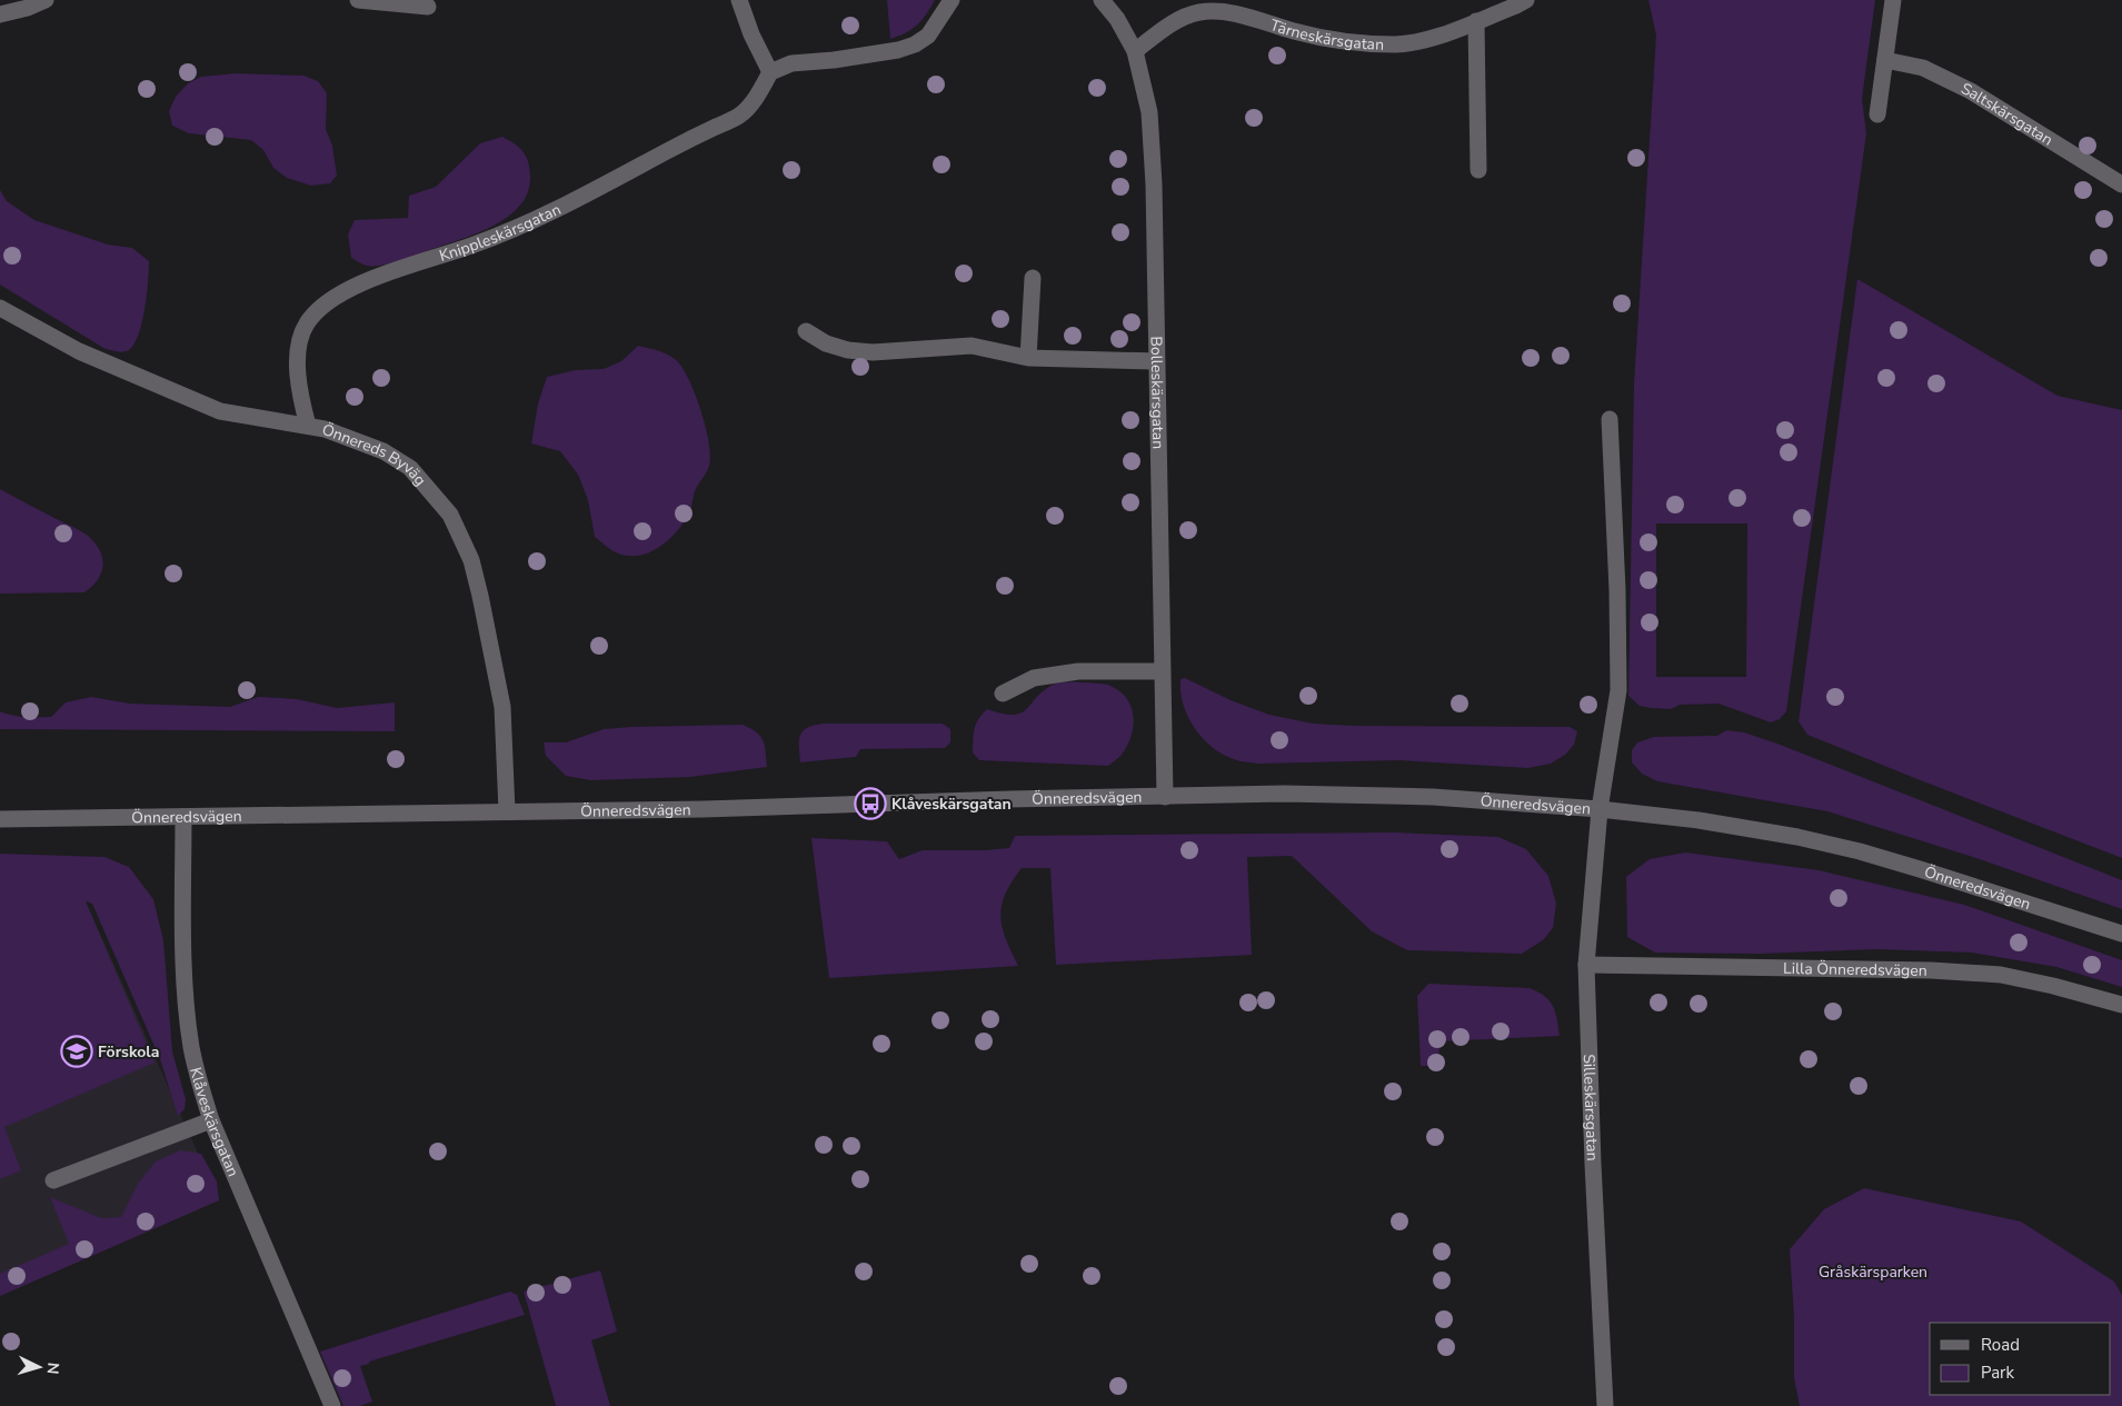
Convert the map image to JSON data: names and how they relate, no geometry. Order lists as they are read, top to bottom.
{
  "streets": {
    "street": [
      "Tärneskärsgatan",
      "Saltskärsgatan",
      "Knippleskärsgatan",
      "Bolleskärsgatan",
      "Önnereds Byväg",
      "Önneredsvägen",
      "Lilla Önneredsvägen",
      "Silleskärsgatan",
      "Klåveskärsgatan"
    ]
  },
  "crossings": [
    ["Tärneskärsgatan", "Bolleskärsgatan"],
    ["Knippleskärsgatan", "Önnereds Byväg"],
    ["Bolleskärsgatan", "Önneredsvägen"],
    ["Önnereds Byväg", "Önneredsvägen"],
    ["Önneredsvägen", "Silleskärsgatan"],
    ["Önneredsvägen", "Klåveskärsgatan"],
    ["Lilla Önneredsvägen", "Silleskärsgatan"]
  ],
  "parks": ["Gråskärsparken"],
  "places": {
    "bus stop": ["Klåveskärsgatan"],
    "school or university": ["Förskola"]
  },
  "legend": ["Road", "Park"],
  "north": "right"
}
